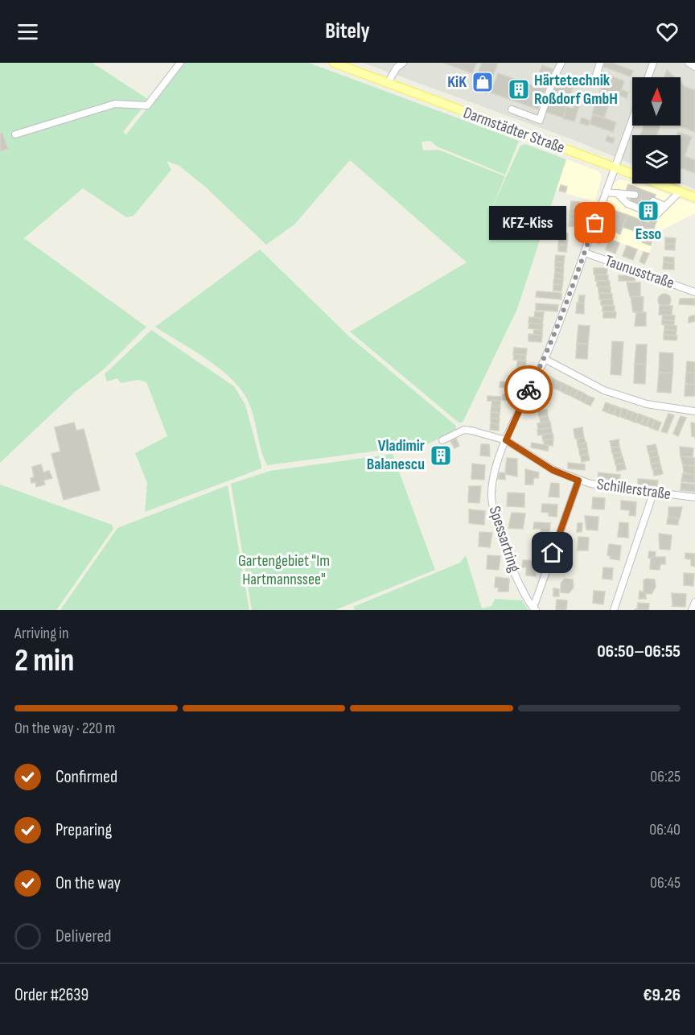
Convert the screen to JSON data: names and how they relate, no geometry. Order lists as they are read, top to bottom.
{
  "streets": {
    "main road": ["Darmstädter Straße"],
    "street": ["Taunusstraße", "Schillerstraße", "Spessartring"]
  },
  "crossings": [
    ["Darmstädter Straße", "Spessartring"],
    ["Taunusstraße", "Spessartring"],
    ["Schillerstraße", "Spessartring"]
  ],
  "parks": ["Gartengebiet \"Im Hartmannssee\""],
  "places": {
    "shop": ["KiK"],
    "building": ["Härtetechnik Roßdorf GmbH", "Esso", "Vladimir Balanescu"],
    "other": ["KFZ-Kiss"]
  },
  "north": "top",
  "page": {
    "header": "Bitely",
    "bubble": "KFZ-Kiss",
    "heading": ["2 min", "Arriving in", "06:50–06:55"],
    "panel": ["Order #2639", "€9.26"],
    "bar": "On the way · 220 m",
    "list": [
      ["Confirmed", "06:25"],
      ["Preparing", "06:40"],
      ["On the way", "06:45"],
      "Delivered"
    ]
  }
}
